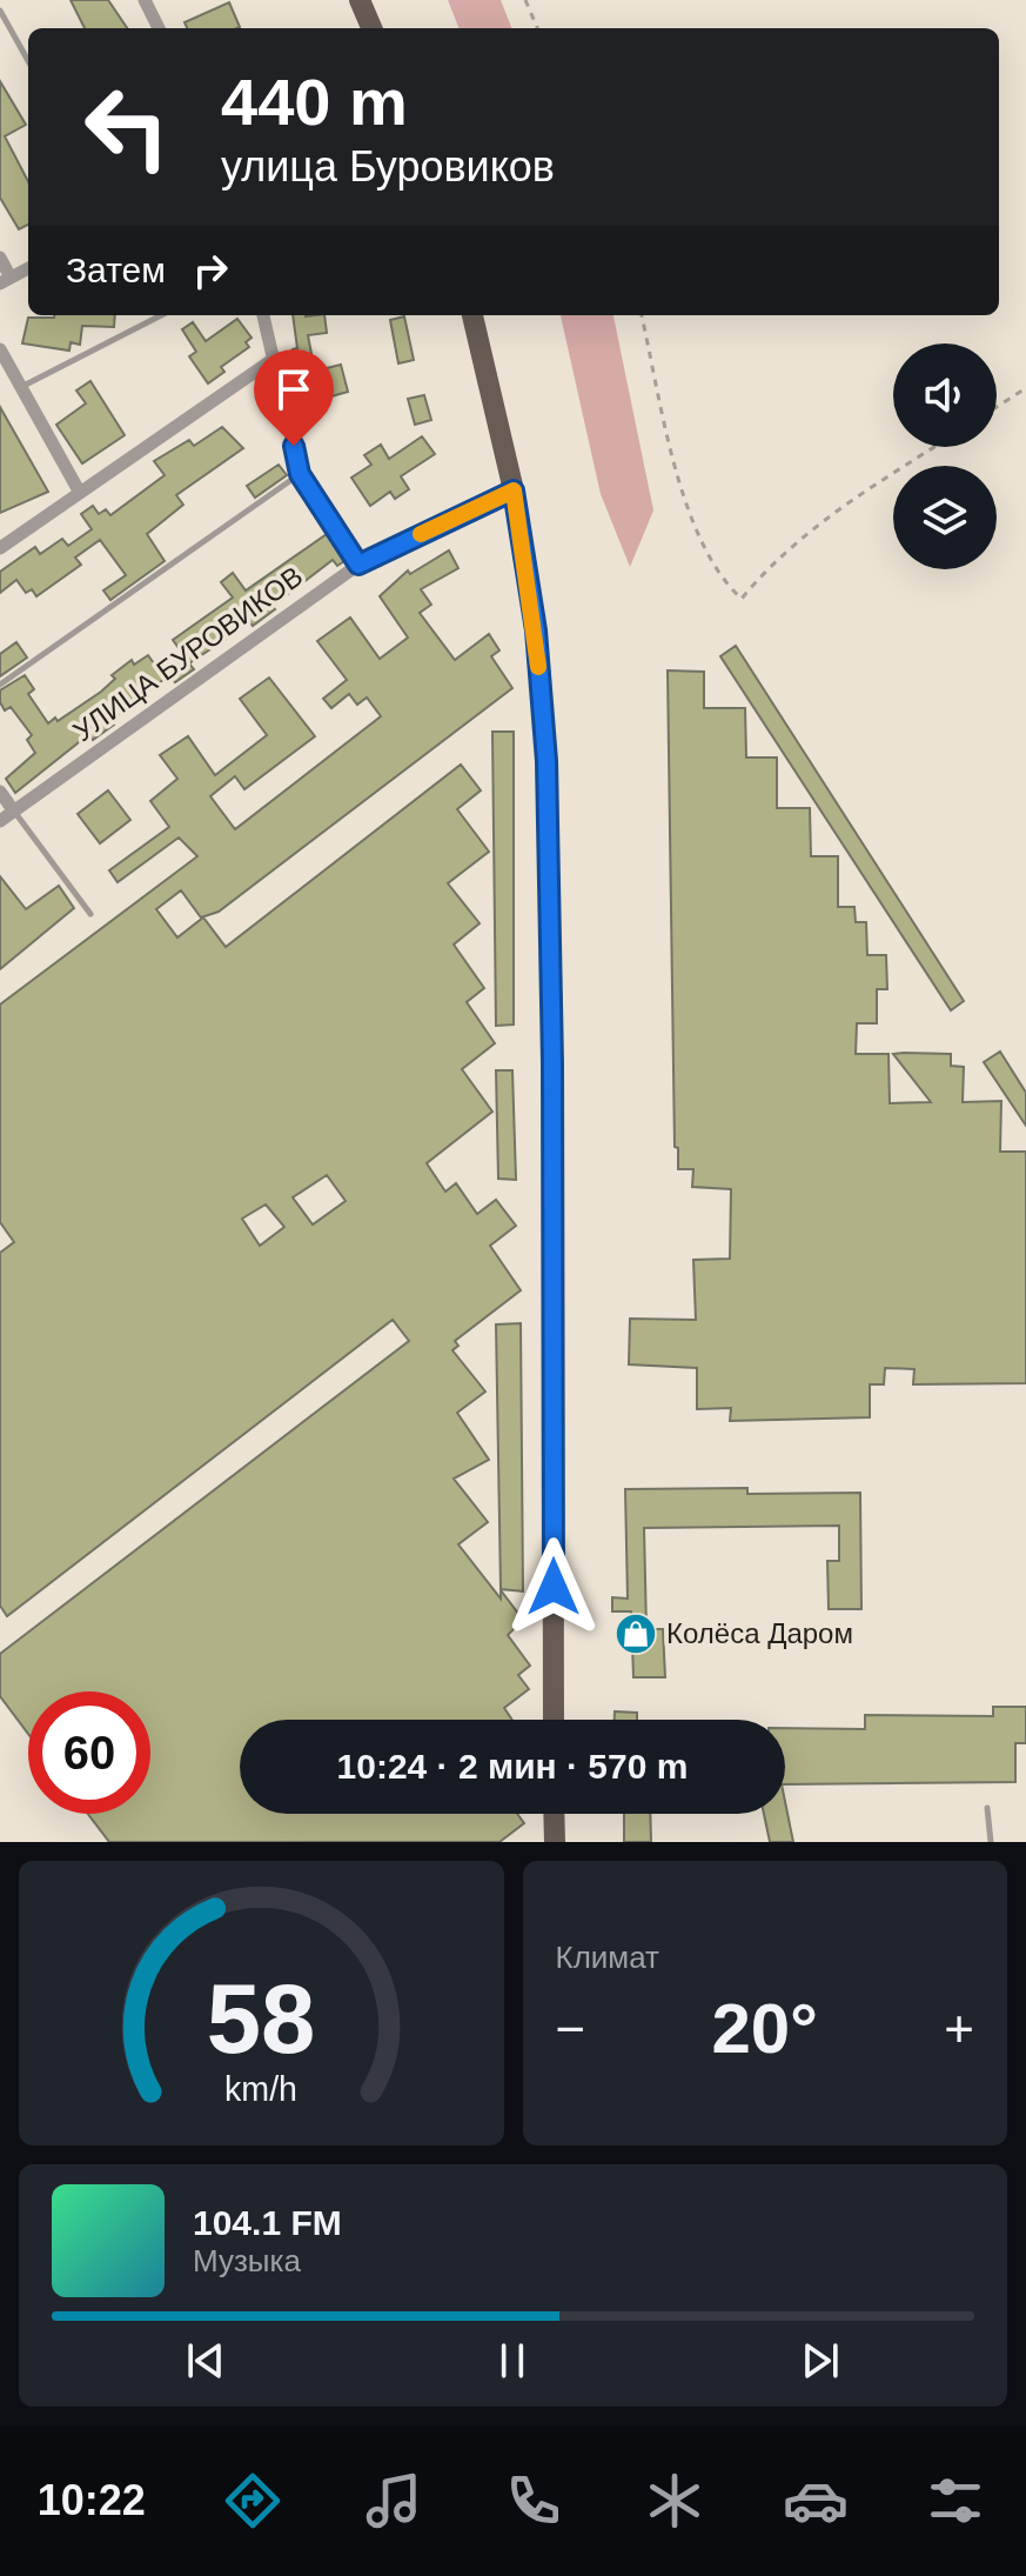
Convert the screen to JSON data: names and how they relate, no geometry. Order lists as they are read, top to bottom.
{
  "streets": {
    "street": ["УЛИЦА БУРОВИКОВ"]
  },
  "places": {
    "shop": ["Колёса Даром"]
  },
  "page": {
    "turn": ["440 m", "улица Буровиков"],
    "then": "Затем",
    "limit": "60",
    "trip": "10:24 · 2 мин · 570 m",
    "tile": "Климат",
    "heat": ["−", "20°", "+"],
    "song": ["104.1 FM", "Музыка"],
    "tabs": "10:22",
    "gauge": ["58", "km/h"]
  }
}
